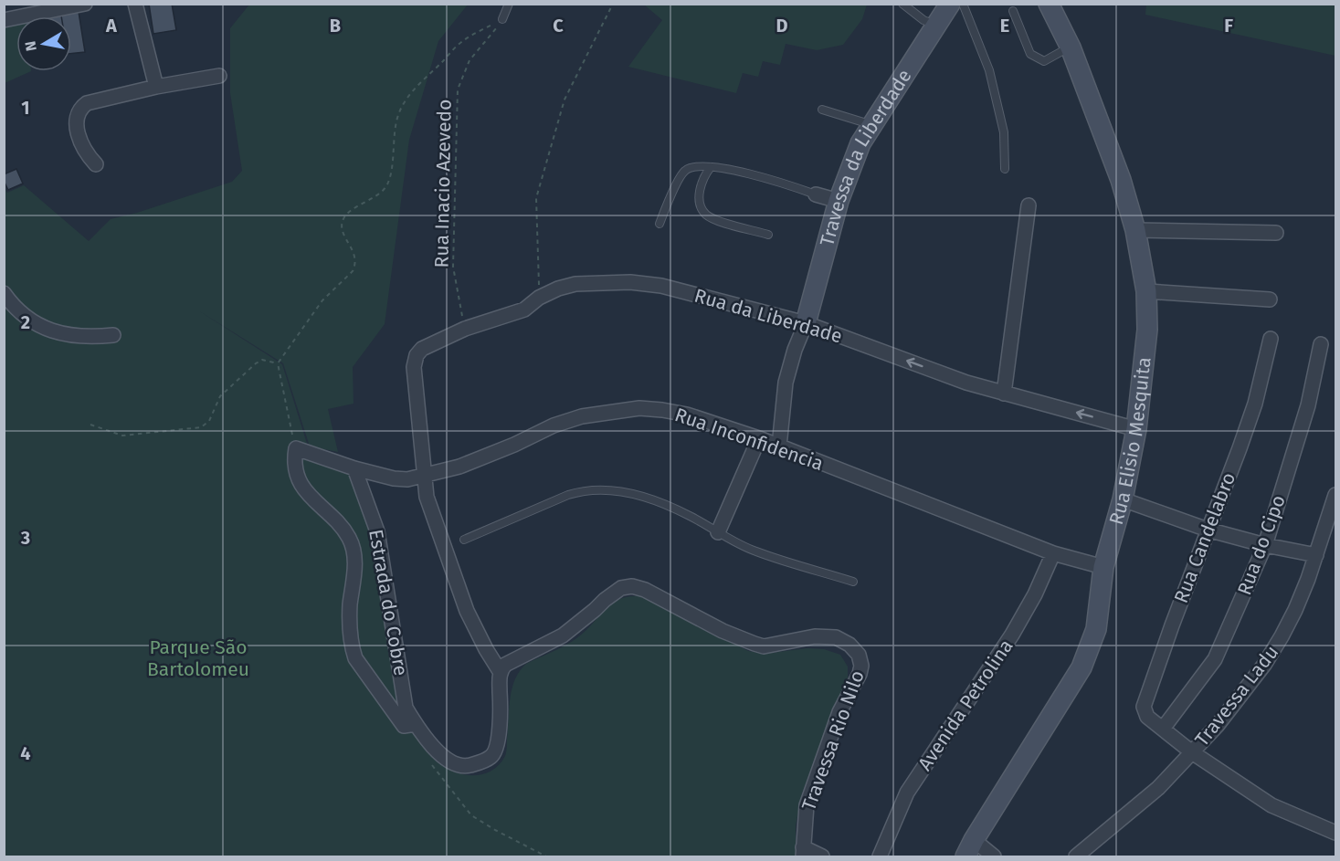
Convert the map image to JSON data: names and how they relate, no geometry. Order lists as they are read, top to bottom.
{
  "streets": {
    "street": [
      "Travessa da Liberdade",
      "Rua da Liberdade",
      "Rua Inconfidencia",
      "Rua Elisio Mesquita",
      "Rua Candelabro",
      "Rua do Cipo",
      "Estrada do Cobre",
      "Travessa Ladu",
      "Avenida Petrolina",
      "Travessa Rio Nilo"
    ],
    "path": ["Rua Inacio Azevedo"]
  },
  "crossings": [
    ["Travessa da Liberdade", "Rua da Liberdade"],
    ["Rua Inacio Azevedo", "Rua da Liberdade"],
    ["Rua da Liberdade", "Rua Inconfidencia"],
    ["Rua da Liberdade", "Rua Elisio Mesquita"],
    ["Rua Inconfidencia", "Rua Elisio Mesquita"],
    ["Rua Inconfidencia", "Estrada do Cobre"],
    ["Rua Inconfidencia", "Avenida Petrolina"],
    ["Rua Candelabro", "Rua do Cipo"],
    ["Rua Candelabro", "Travessa Ladu"]
  ],
  "one_way": ["Rua da Liberdade"],
  "parks": ["Parque São Bartolomeu"],
  "north": "left",
  "grid": {
    "columns": [
      "A",
      "B",
      "C",
      "D",
      "E",
      "F"
    ],
    "rows": [
      "1",
      "2",
      "3",
      "4"
    ]
  }
}
